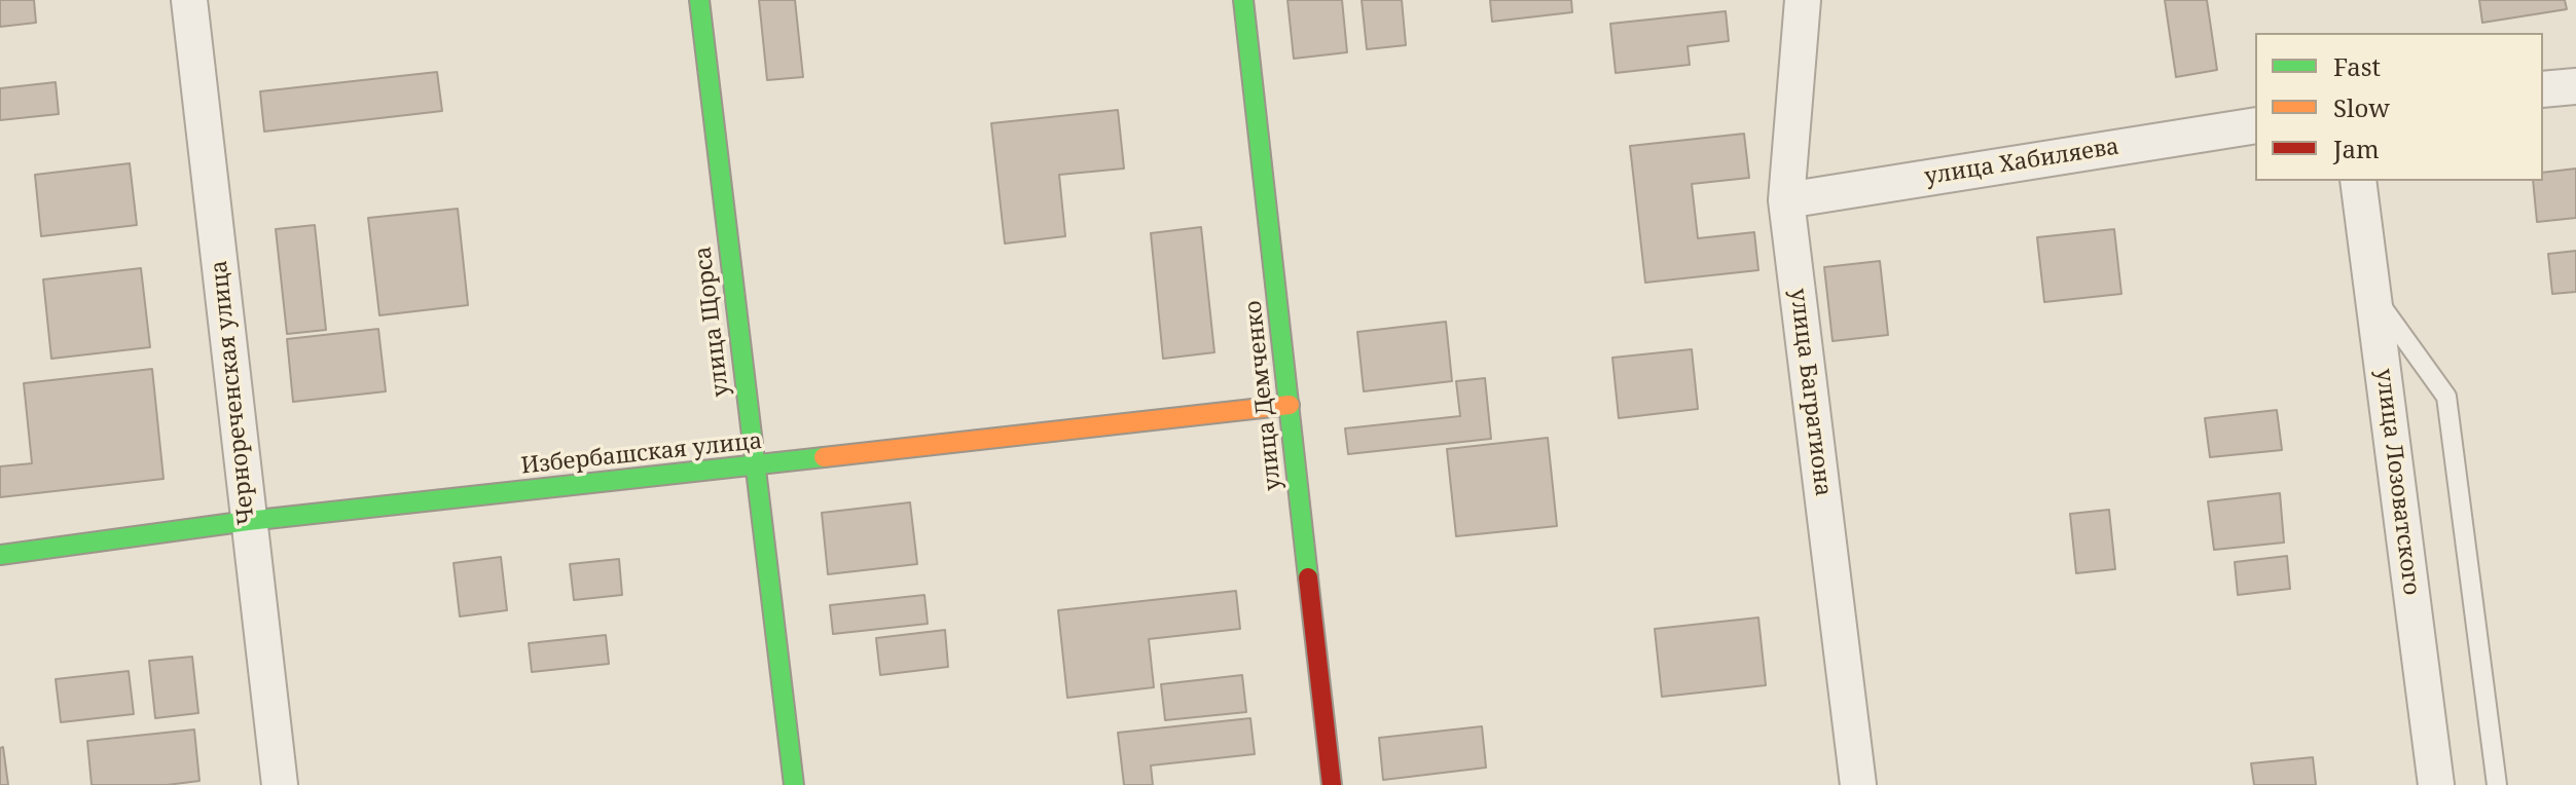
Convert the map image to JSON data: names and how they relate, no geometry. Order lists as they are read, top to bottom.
{
  "streets": {
    "street": [
      "улица Хабиляева",
      "улица Щорса",
      "Чернореченская улица",
      "улица Багратиона",
      "улица Демченко",
      "Избербашская улица",
      "улица Лозоватского"
    ]
  },
  "crossings": [
    ["улица Хабиляева", "улица Багратиона"],
    ["улица Щорса", "Избербашская улица"],
    ["Чернореченская улица", "Избербашская улица"],
    ["улица Демченко", "Избербашская улица"]
  ],
  "legend": ["Fast", "Slow", "Jam"]
}
